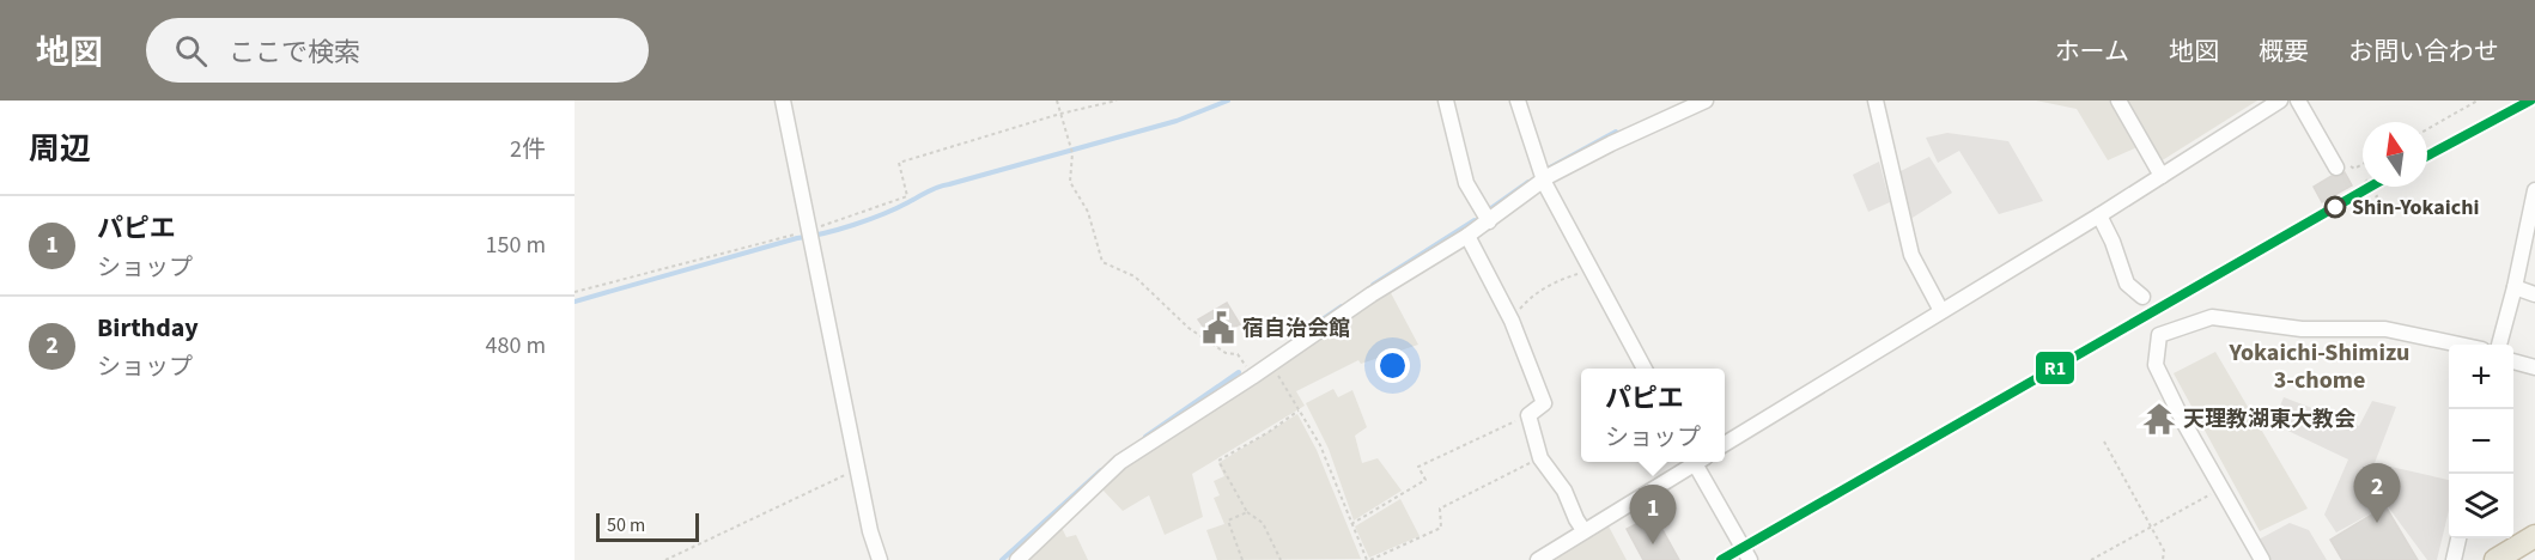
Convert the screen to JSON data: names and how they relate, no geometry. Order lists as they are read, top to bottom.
{
  "districts": ["Yokaichi-Shimizu 3-chome"],
  "places": {
    "other": ["Shin-Yokaichi"],
    "public building": ["宿自治会館"],
    "temple": ["天理教湖東大教会"]
  },
  "lines": ["transit line R1"],
  "scale_bar": "50 m",
  "north": "top",
  "page": {
    "header": "地図",
    "search": "ここで検索",
    "nav": [
      "ホーム",
      "地図",
      "概要",
      "お問い合わせ"
    ],
    "heading": ["周辺", "2件"],
    "list": [
      {
        "mark": "1",
        "name": "パピエ",
        "note": "ショップ",
        "value": "150 m"
      },
      {
        "mark": "2",
        "name": "Birthday",
        "note": "ショップ",
        "value": "480 m"
      }
    ],
    "map_buttons": ["+", "−"],
    "popup": ["パピエ", "ショップ"],
    "pins": ["2", "1"],
    "scale": "50 m"
  }
}
